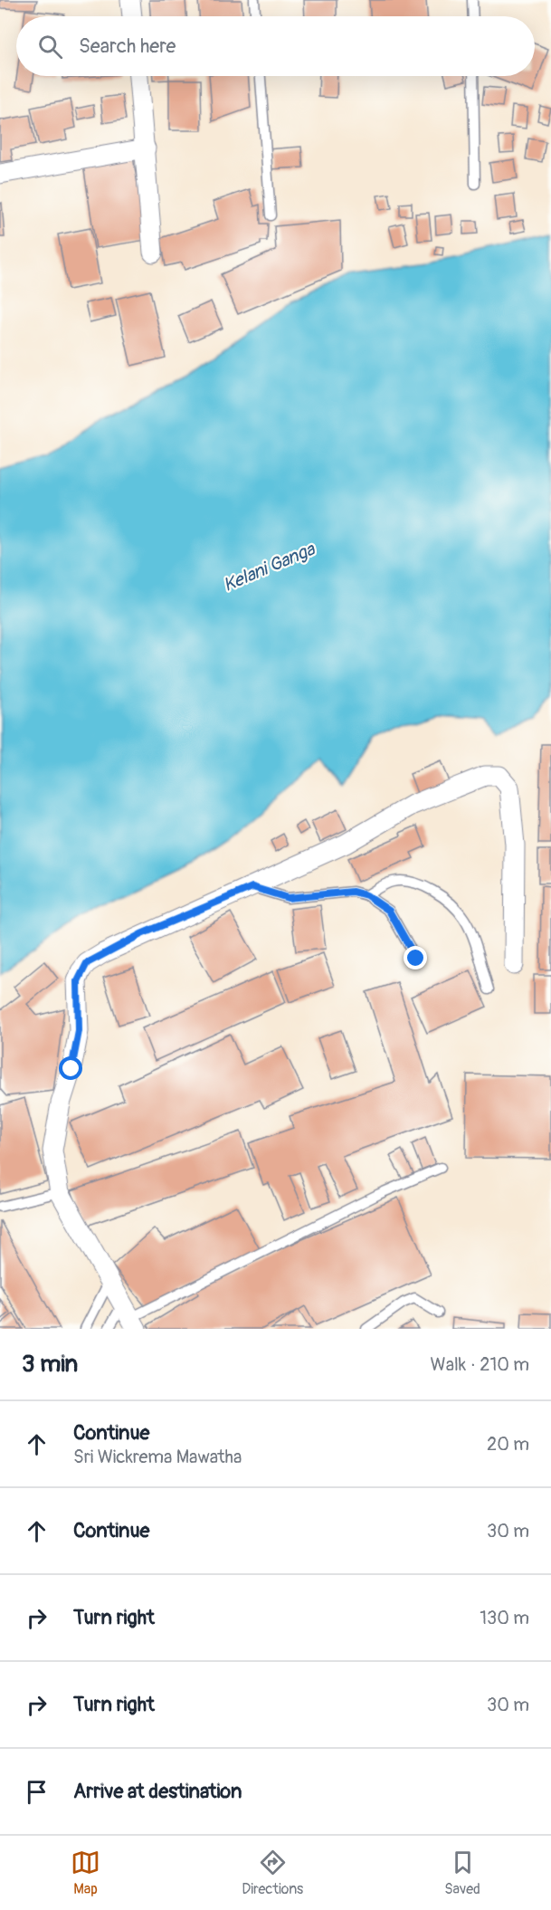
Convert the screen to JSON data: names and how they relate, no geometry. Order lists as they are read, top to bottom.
{
  "water": ["Kelani Ganga"],
  "page": {
    "search": "Search here",
    "heading": ["3 min", "Walk · 210 m"],
    "list": [
      ["Continue", "Sri Wickrema Mawatha", "20 m"],
      ["Continue", "30 m"],
      ["Turn right", "130 m"],
      ["Turn right", "30 m"],
      "Arrive at destination"
    ],
    "nav": ["Map", "Directions", "Saved"]
  }
}
